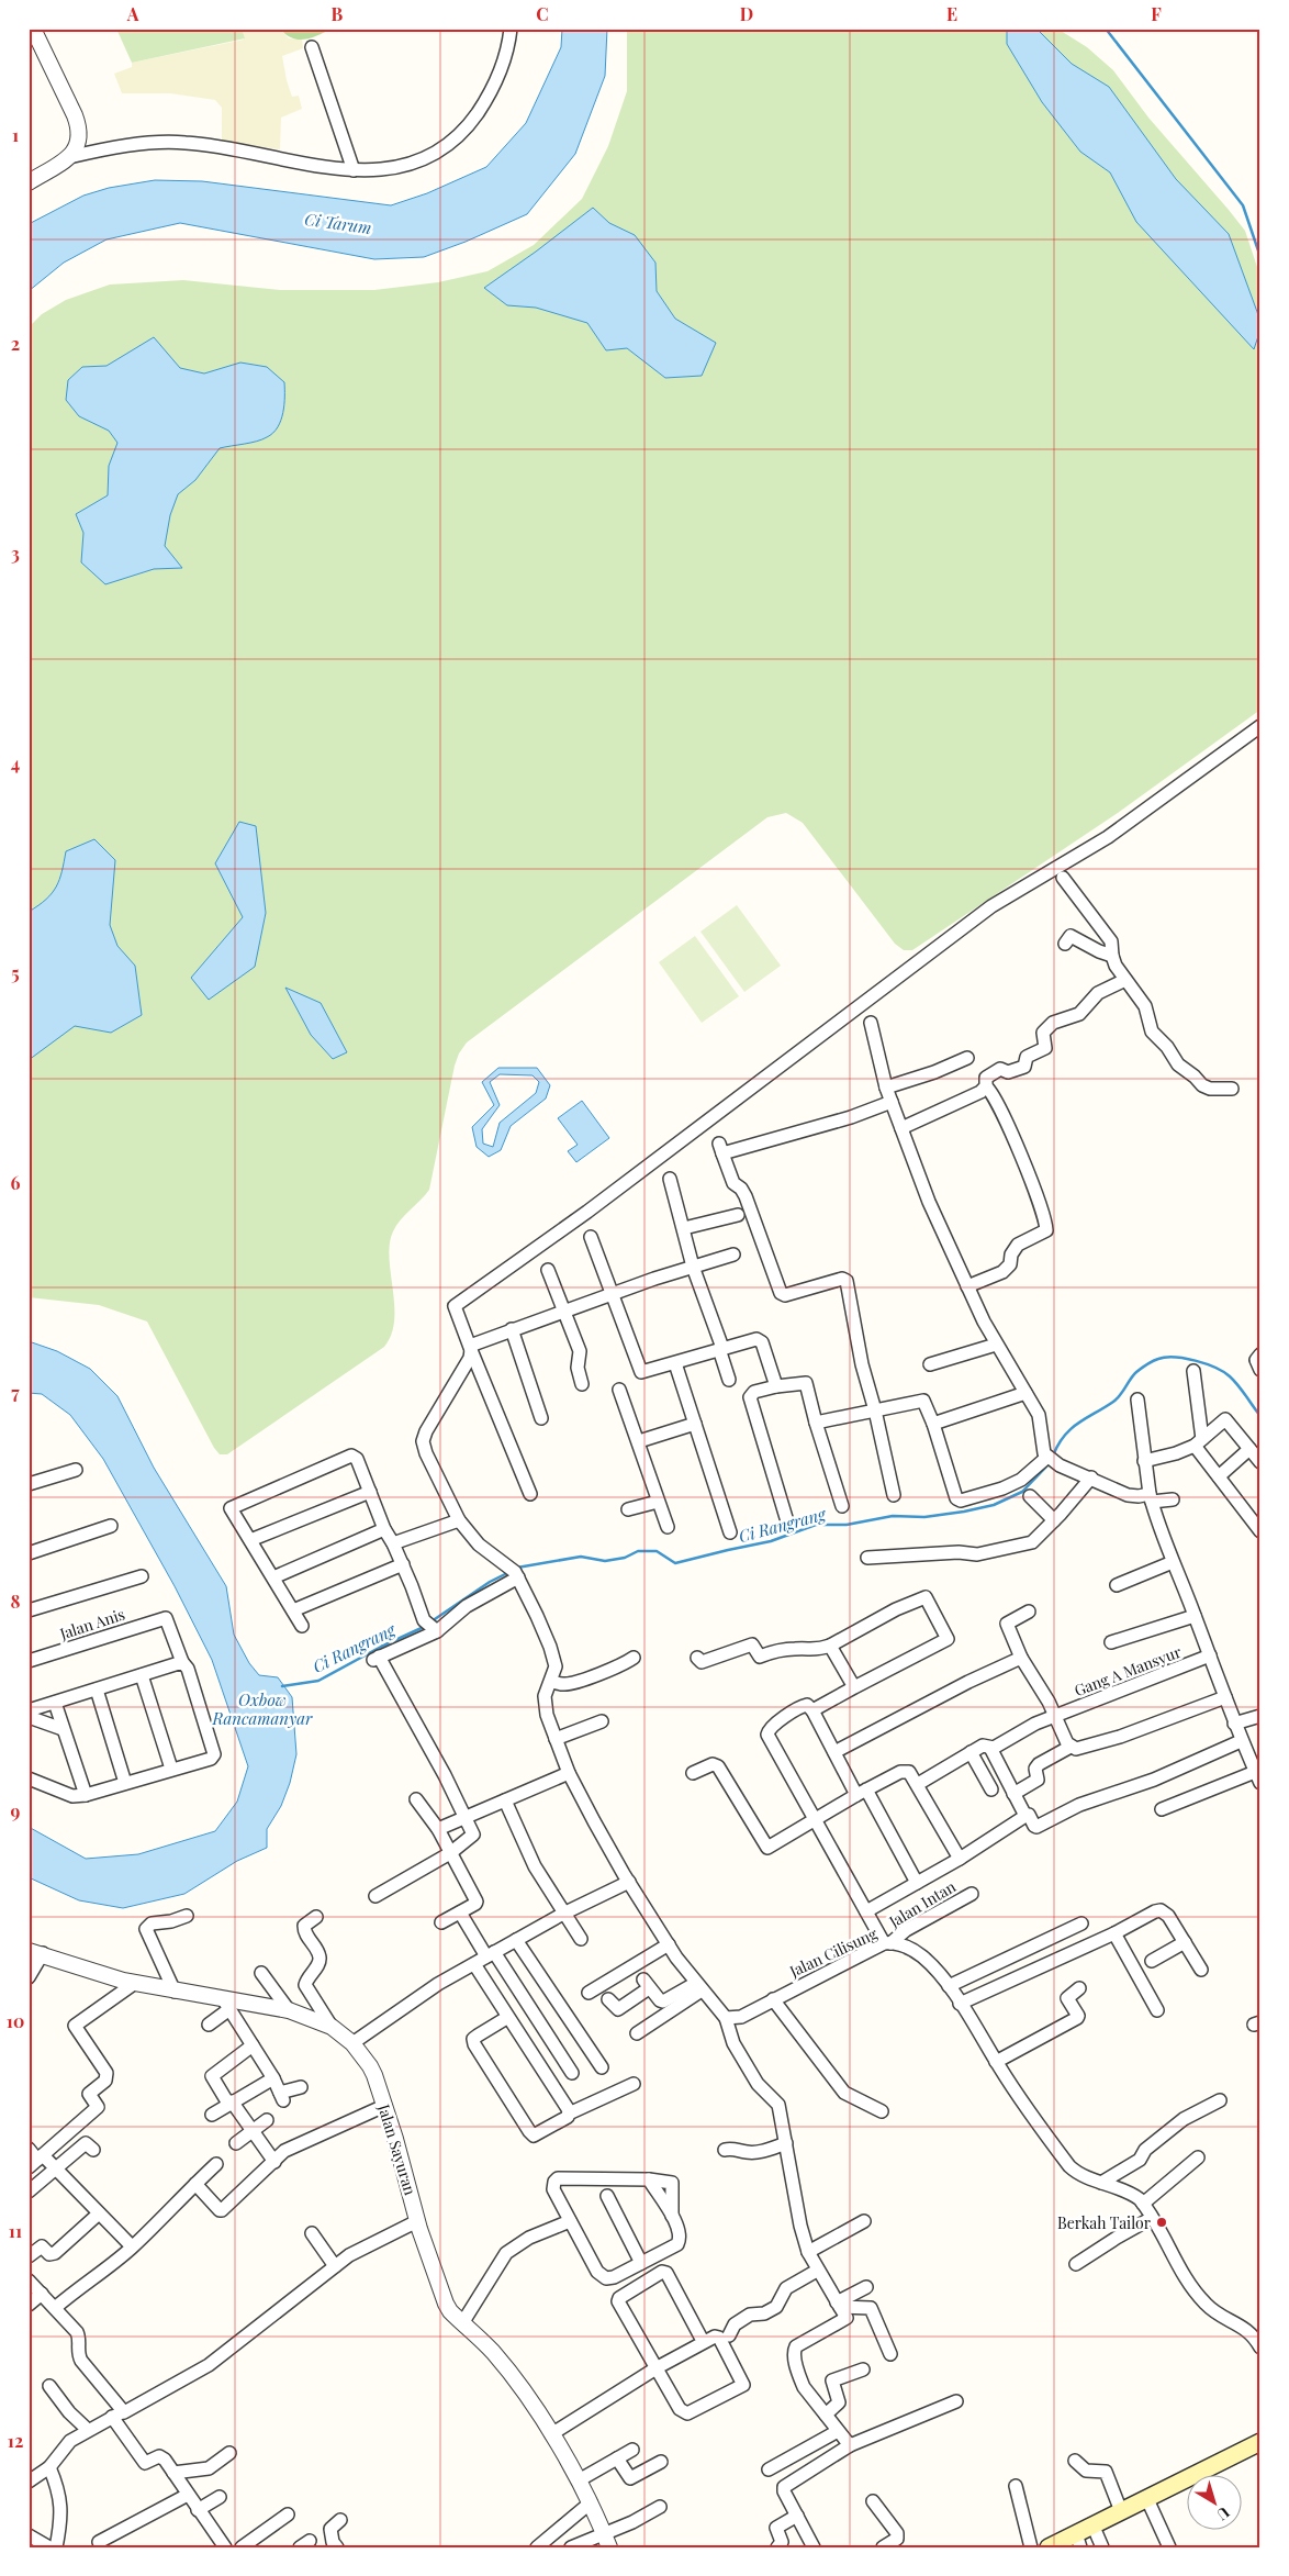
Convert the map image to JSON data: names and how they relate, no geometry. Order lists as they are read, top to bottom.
{
  "streets": {
    "street": [
      "Jalan Anis",
      "Gang A Mansyur",
      "Jalan Intan",
      "Jalan Cilisung",
      "Jalan Sayuran"
    ]
  },
  "crossings": [
    ["Jalan Intan", "Jalan Cilisung"]
  ],
  "water": ["Ci Tarum", "Ci Rangrang", "Oxbow Rancamanyar"],
  "places": ["Berkah Tailor"],
  "north": "bottom right",
  "grid": {
    "columns": [
      "A",
      "B",
      "C",
      "D",
      "E",
      "F"
    ],
    "rows": [
      "1",
      "2",
      "3",
      "4",
      "5",
      "6",
      "7",
      "8",
      "9",
      "10",
      "11",
      "12"
    ]
  }
}
